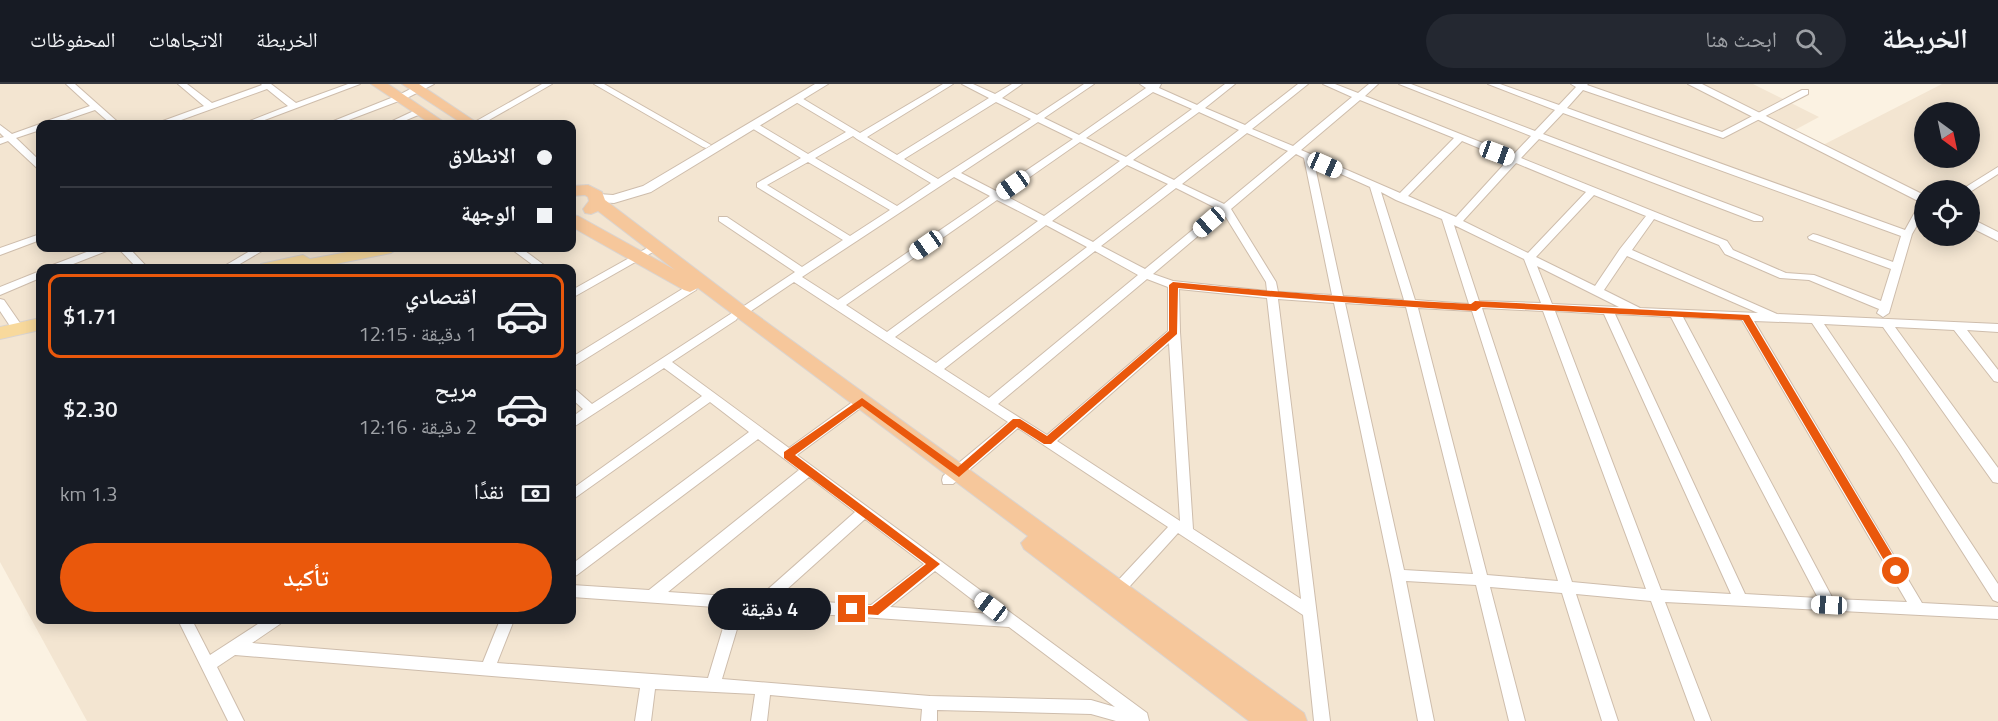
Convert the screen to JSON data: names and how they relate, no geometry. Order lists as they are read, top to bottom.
{
  "north": "bottom right",
  "page": {
    "header": "الخريطة",
    "search": "ابحث هنا",
    "nav": ["الخريطة", "الاتجاهات", "المحفوظات"],
    "banner": ["الانطلاق", "الوجهة"],
    "list": [
      {
        "name": "اقتصادي",
        "note": "1 دقيقة · 12:15",
        "value": "$1.71"
      },
      {
        "name": "مريح",
        "note": "2 دقيقة · 12:16",
        "value": "$2.30"
      }
    ],
    "pay": ["نقدًا", "1.3 km"],
    "buttons": "تأكيد",
    "bubble": "4 دقيقة"
  }
}
